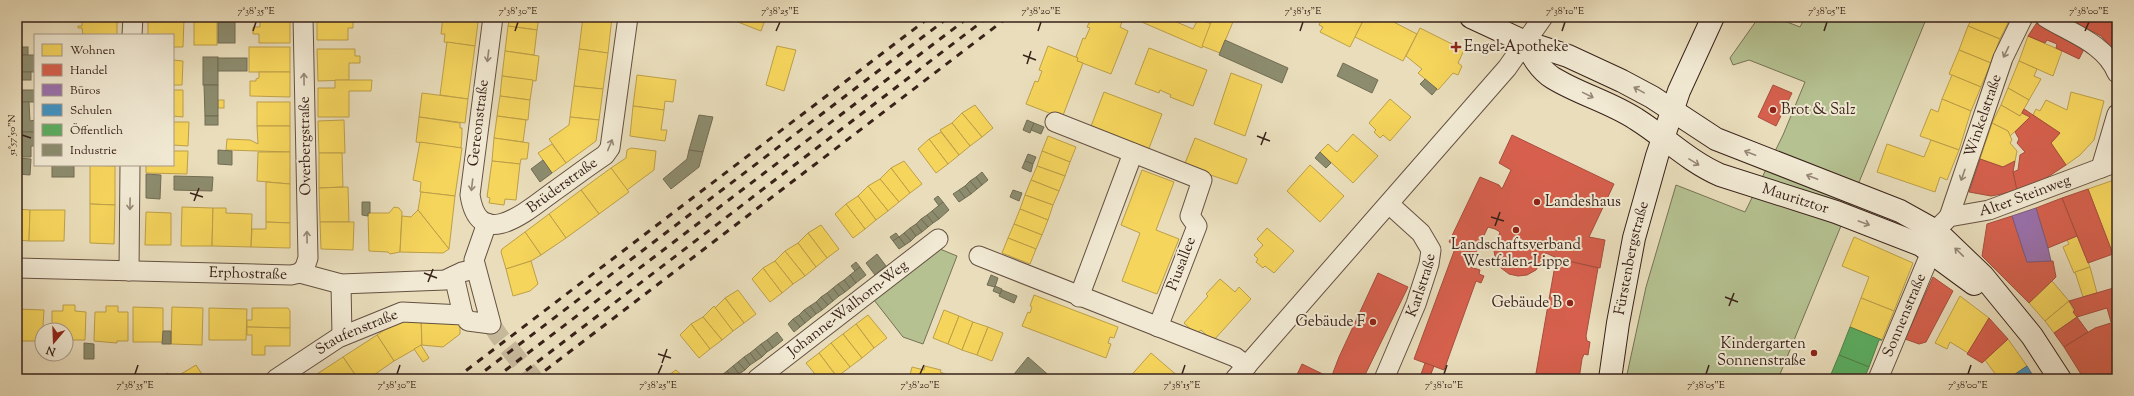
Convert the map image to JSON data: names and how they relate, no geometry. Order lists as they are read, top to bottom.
{
  "streets": {
    "main road": ["Mauritztor", "Fürstenbergstraße"],
    "street": [
      "Winkelstraße",
      "Gereonstraße",
      "Overbergstraße",
      "Brüderstraße",
      "Alter Steinweg",
      "Piusallee",
      "Erphostraße",
      "Karlstraße",
      "Johanne-Walhorn-Weg",
      "Sonnenstraße",
      "Staufenstraße"
    ]
  },
  "crossings": [
    ["Winkelstraße", "Alter Steinweg"],
    ["Winkelstraße", "Mauritztor"],
    ["Gereonstraße", "Brüderstraße"],
    ["Overbergstraße", "Erphostraße"],
    ["Alter Steinweg", "Mauritztor"],
    ["Mauritztor", "Fürstenbergstraße"],
    ["Mauritztor", "Sonnenstraße"],
    ["Erphostraße", "Staufenstraße"]
  ],
  "one_way": ["Winkelstraße", "Gereonstraße", "Brüderstraße"],
  "places": {
    "health": ["Engel-Apotheke"],
    "other": [
      "Brot & Salz",
      "Landeshaus",
      "Landschaftsverband Westfalen-Lippe",
      "Gebäude B",
      "Gebäude F",
      "Kindergarten Sonnenstraße"
    ]
  },
  "legend": [
    "Wohnen",
    "Handel",
    "Büros",
    "Schulen",
    "Öffentlich",
    "Industrie"
  ],
  "north": "bottom",
  "coordinates": [
    "7°38'35\"E",
    "7°38'30\"E",
    "7°38'25\"E",
    "7°38'20\"E",
    "7°38'15\"E",
    "7°38'10\"E",
    "7°38'05\"E",
    "7°38'00\"E",
    "51°57'50\"N"
  ]
}
